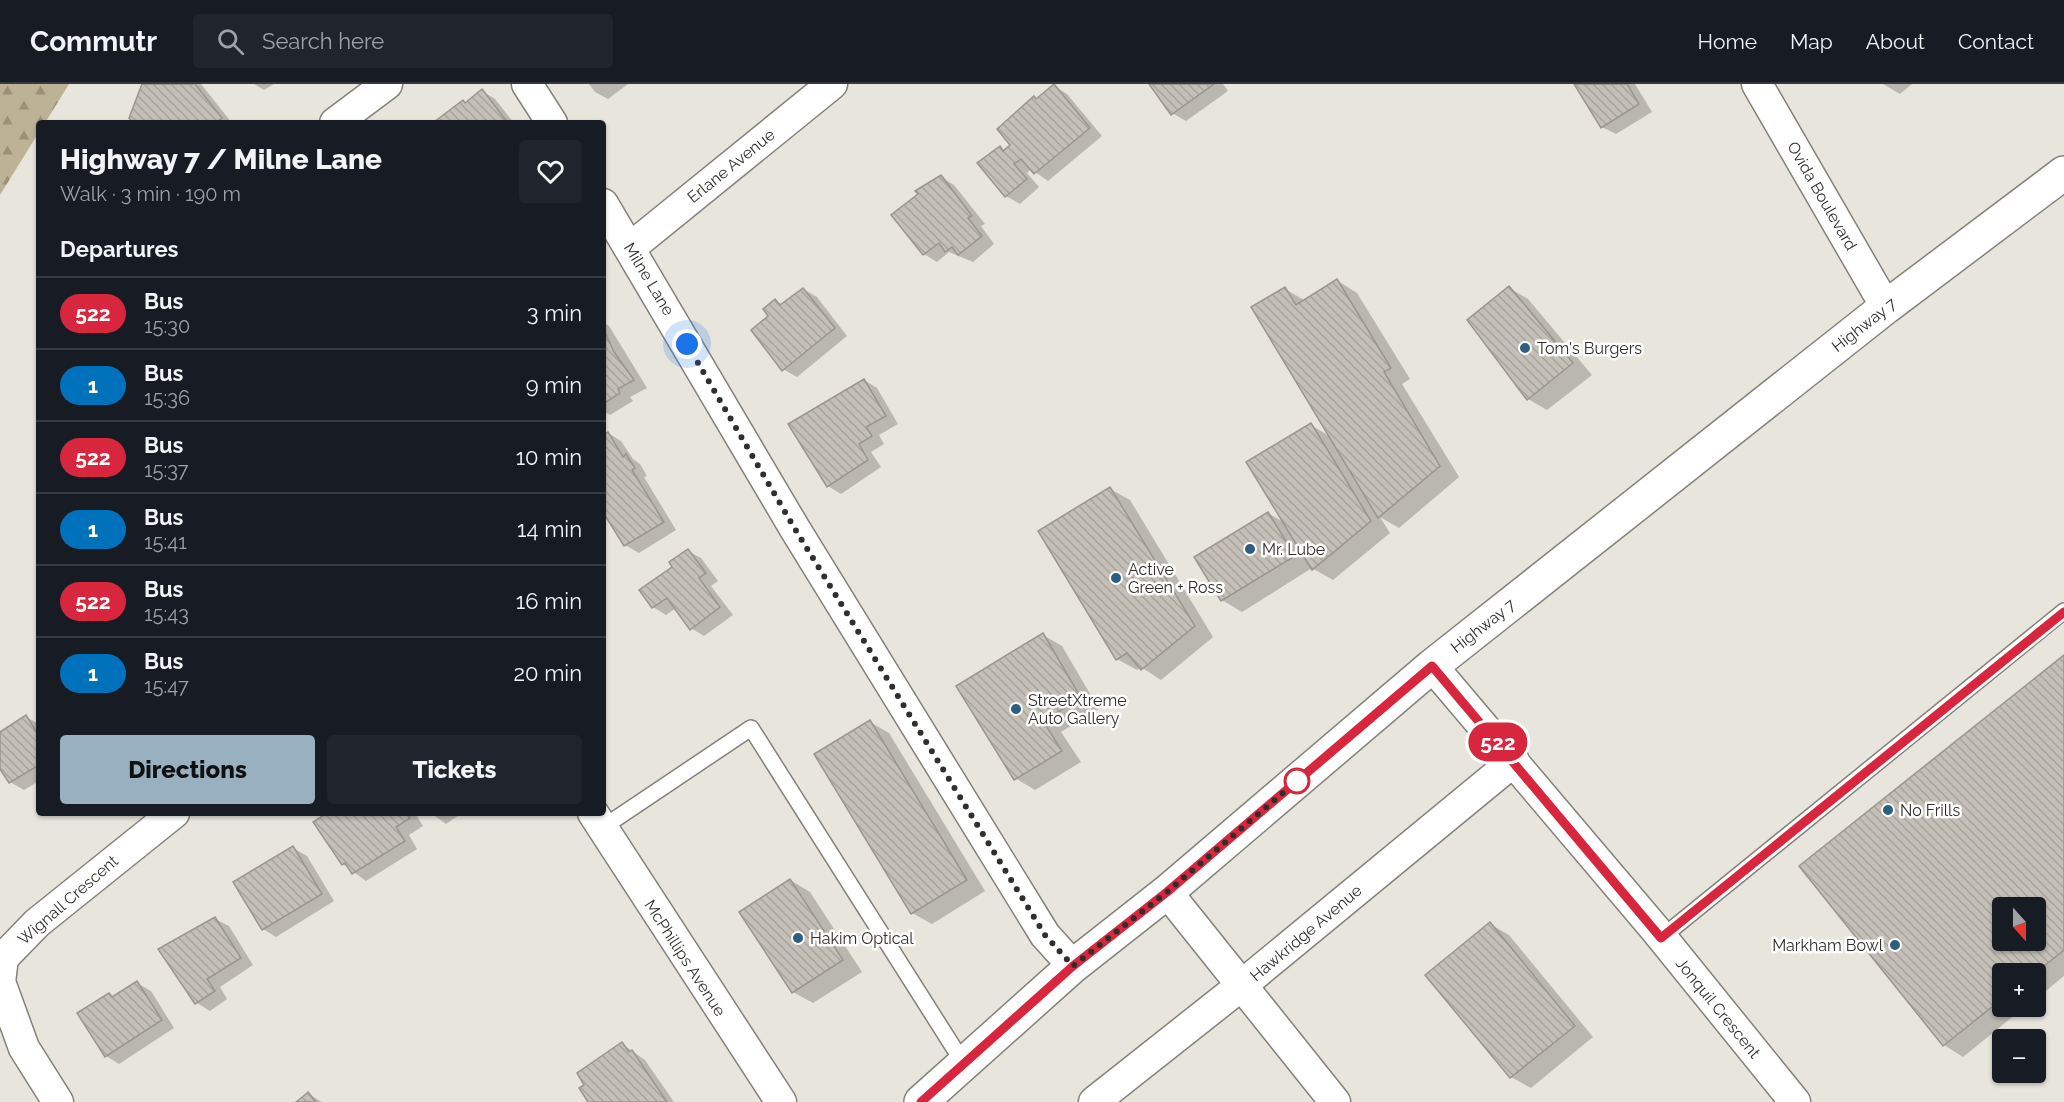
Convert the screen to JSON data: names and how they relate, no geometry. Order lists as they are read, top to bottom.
{
  "streets": {
    "main road": ["Highway 7"],
    "street": [
      "Erlane Avenue",
      "Ovida Boulevard",
      "Milne Lane",
      "Wignall Crescent",
      "Hawkridge Avenue",
      "McPhillips Avenue",
      "Jonquil Crescent"
    ]
  },
  "crossings": [
    ["Erlane Avenue", "Milne Lane"],
    ["Ovida Boulevard", "Highway 7"],
    ["Milne Lane", "Highway 7"],
    ["Highway 7", "Jonquil Crescent"],
    ["Hawkridge Avenue", "Jonquil Crescent"]
  ],
  "places": [
    "Tom's Burgers",
    "Mr. Lube",
    "Active Green + Ross",
    "StreetXtreme Auto Gallery",
    "No Frills",
    "Hakim Optical",
    "Markham Bowl"
  ],
  "lines": ["bus line 522"],
  "north": "bottom",
  "page": {
    "header": "Commutr",
    "search": "Search here",
    "nav": [
      "Home",
      "Map",
      "About",
      "Contact"
    ],
    "on_map": "522",
    "heading": [
      ["Highway 7 / Milne Lane", "Walk · 3 min · 190 m"],
      "Departures"
    ],
    "list": [
      {
        "mark": "522",
        "name": "Bus",
        "note": "15:30",
        "value": "3 min"
      },
      {
        "mark": "1",
        "name": "Bus",
        "note": "15:36",
        "value": "9 min"
      },
      {
        "mark": "522",
        "name": "Bus",
        "note": "15:37",
        "value": "10 min"
      },
      {
        "mark": "1",
        "name": "Bus",
        "note": "15:41",
        "value": "14 min"
      },
      {
        "mark": "522",
        "name": "Bus",
        "note": "15:43",
        "value": "16 min"
      },
      {
        "mark": "1",
        "name": "Bus",
        "note": "15:47",
        "value": "20 min"
      }
    ],
    "buttons": ["Directions", "Tickets"],
    "map_buttons": ["+", "−"]
  }
}
